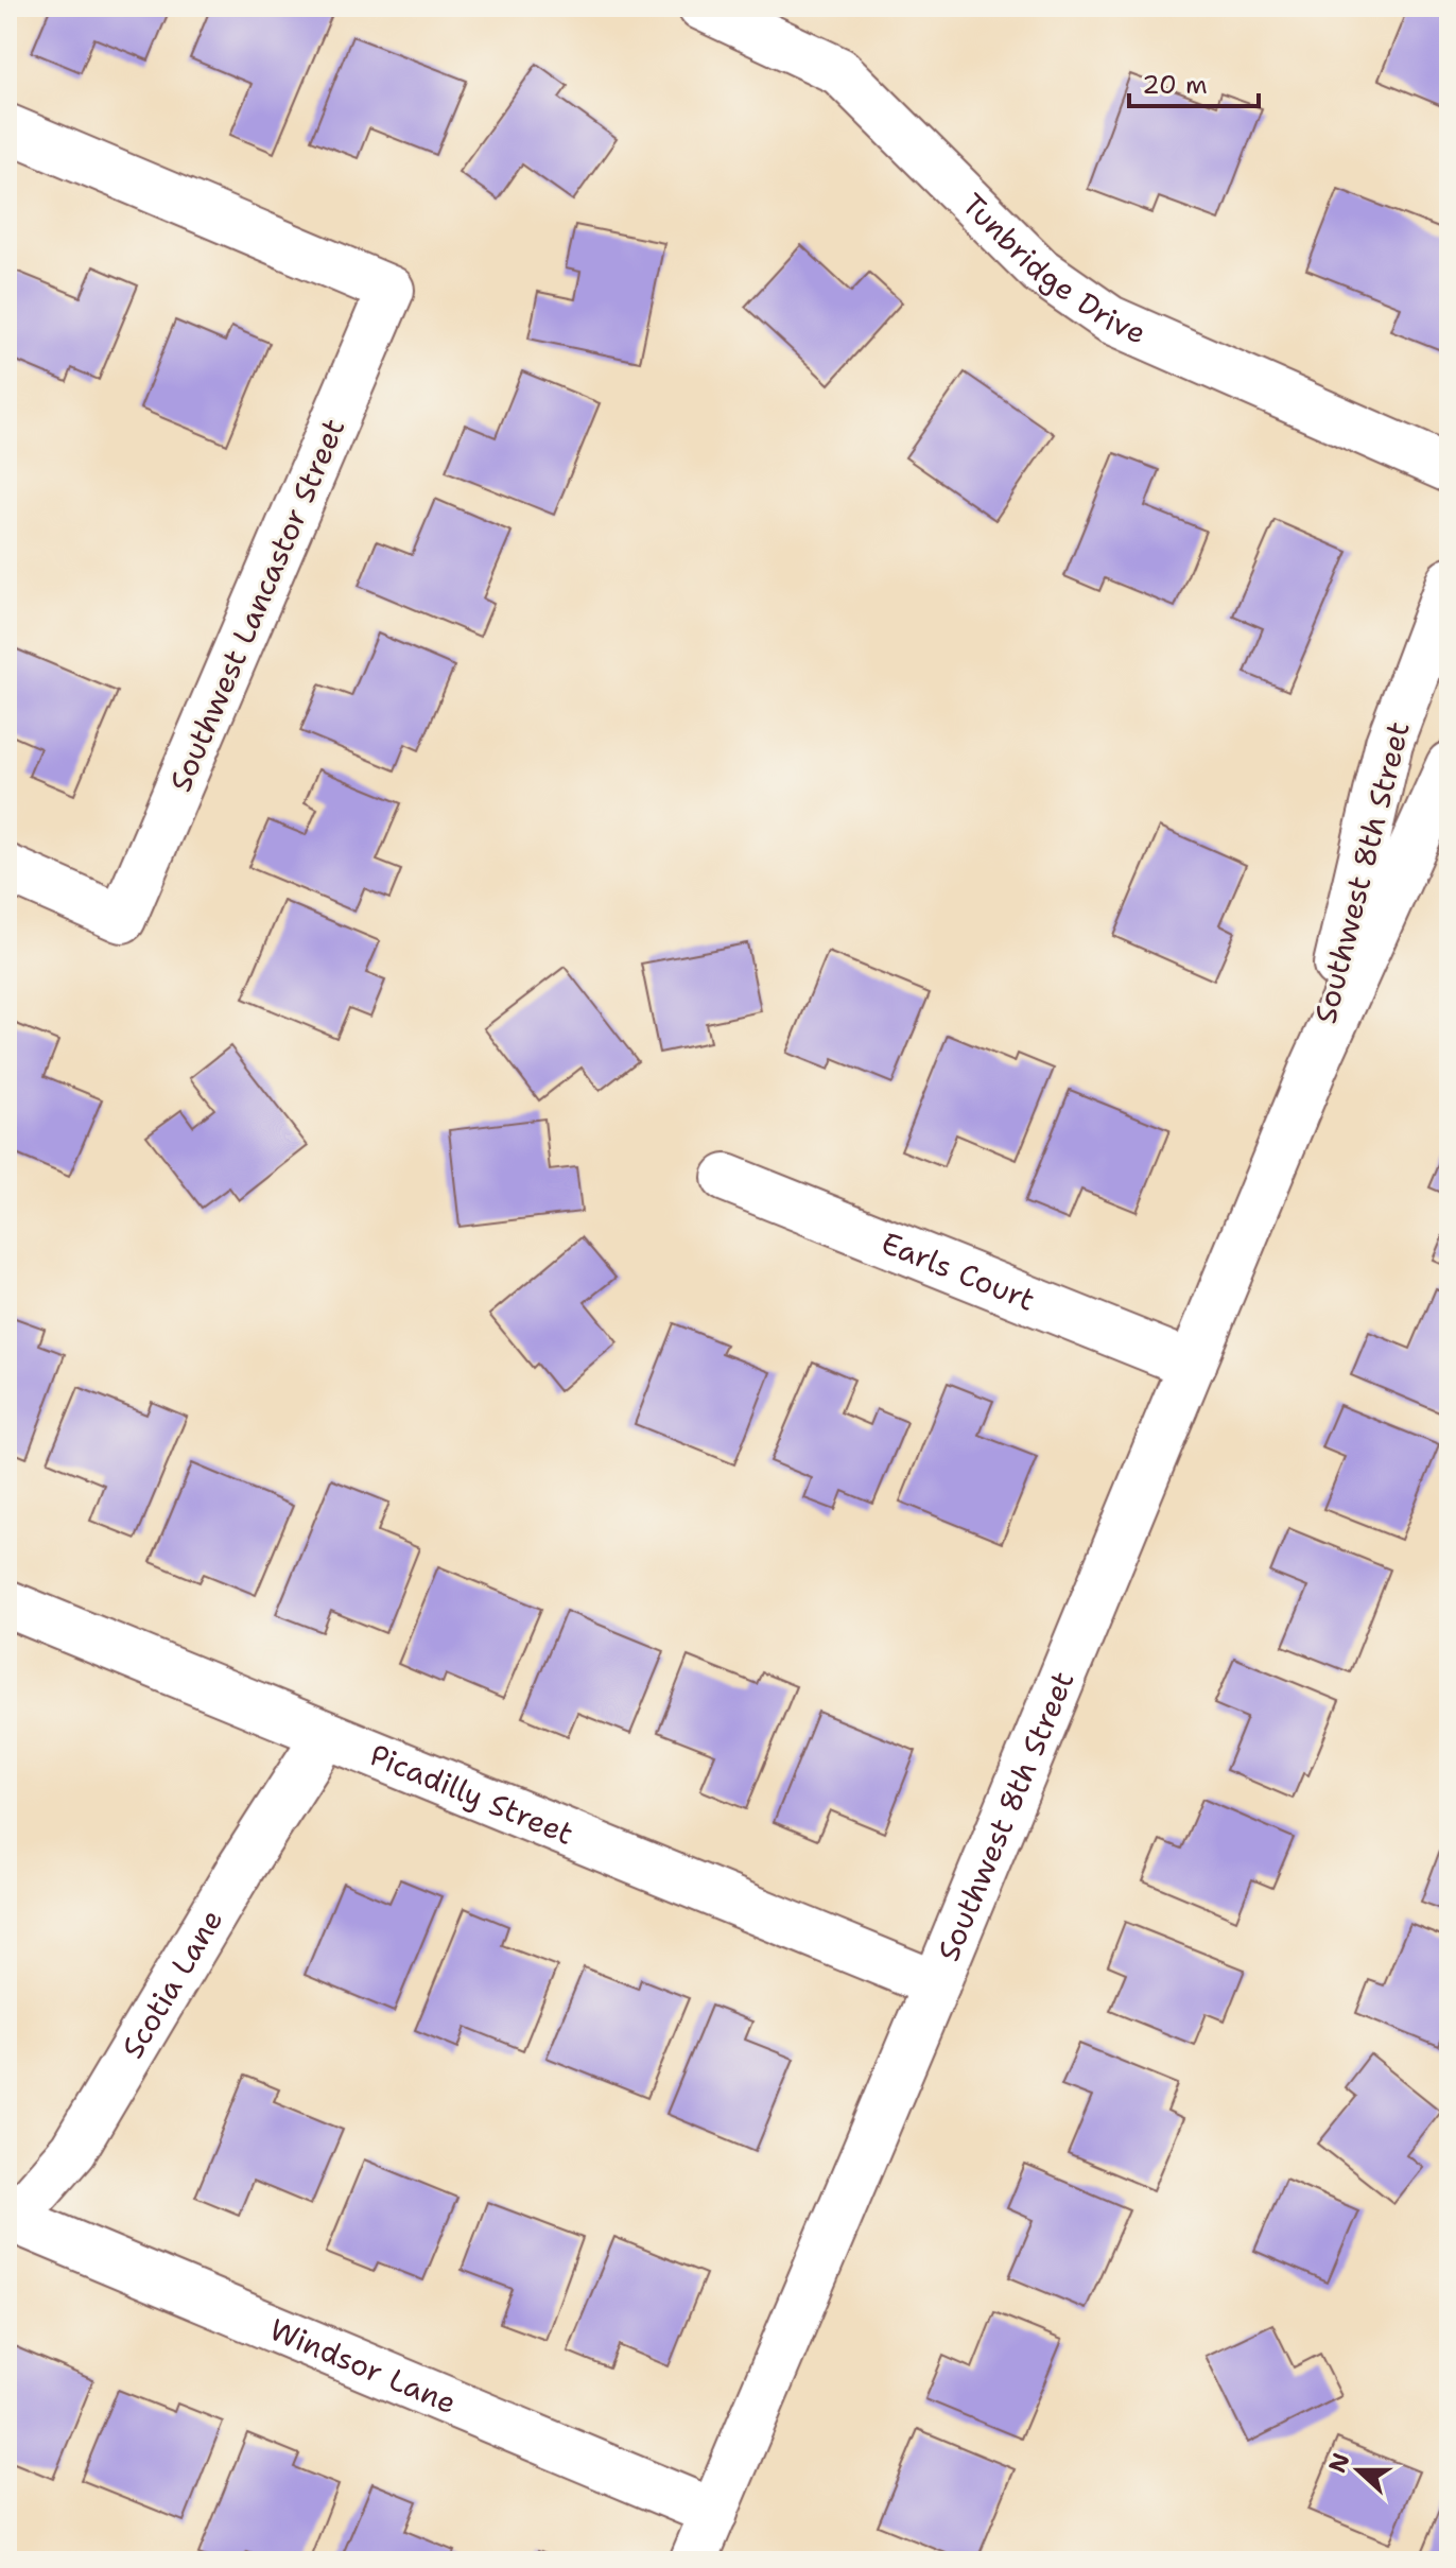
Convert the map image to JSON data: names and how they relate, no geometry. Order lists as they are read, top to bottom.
{
  "streets": {
    "street": [
      "Tunbridge Drive",
      "Southwest Lancastor Street",
      "Southwest 8th Street",
      "Earls Court",
      "Picadilly Street",
      "Scotia Lane",
      "Windsor Lane"
    ]
  },
  "crossings": [
    ["Southwest 8th Street", "Earls Court"],
    ["Southwest 8th Street", "Picadilly Street"],
    ["Southwest 8th Street", "Windsor Lane"],
    ["Picadilly Street", "Scotia Lane"],
    ["Scotia Lane", "Windsor Lane"]
  ],
  "scale_bar": "20 m",
  "north": "left"
}
